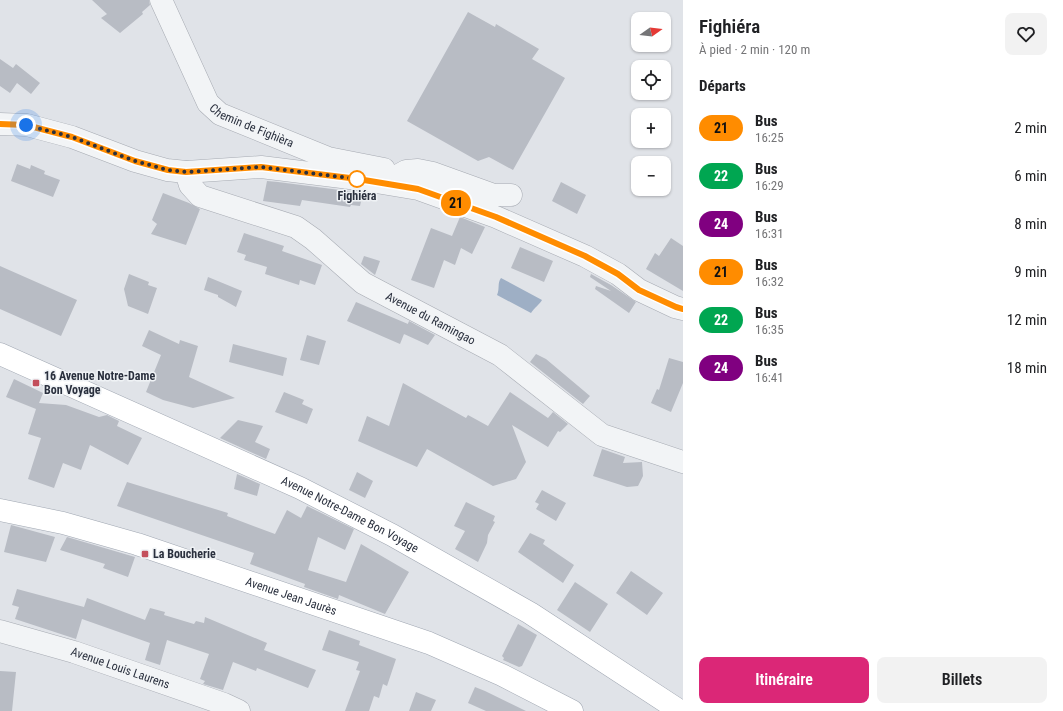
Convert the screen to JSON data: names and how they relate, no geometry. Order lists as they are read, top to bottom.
{
  "streets": {
    "main road": ["Avenue Notre-Dame Bon Voyage", "Avenue Jean Jaurès"],
    "street": ["Chemin de Fighièra", "Avenue du Ramingao", "Avenue Louis Laurens"]
  },
  "places": {
    "other": ["Fighiéra"],
    "transit": ["16 Avenue Notre-Dame Bon Voyage", "La Boucherie"]
  },
  "lines": ["bus line 21"],
  "north": "right",
  "page": {
    "on_map": "21",
    "heading": [
      ["Fighiéra", "À pied · 2 min · 120 m"],
      "Départs"
    ],
    "map_buttons": ["+", "−"],
    "list": [
      {
        "mark": "21",
        "name": "Bus",
        "note": "16:25",
        "value": "2 min"
      },
      {
        "mark": "22",
        "name": "Bus",
        "note": "16:29",
        "value": "6 min"
      },
      {
        "mark": "24",
        "name": "Bus",
        "note": "16:31",
        "value": "8 min"
      },
      {
        "mark": "21",
        "name": "Bus",
        "note": "16:32",
        "value": "9 min"
      },
      {
        "mark": "22",
        "name": "Bus",
        "note": "16:35",
        "value": "12 min"
      },
      {
        "mark": "24",
        "name": "Bus",
        "note": "16:41",
        "value": "18 min"
      }
    ],
    "buttons": ["Itinéraire", "Billets"]
  }
}
